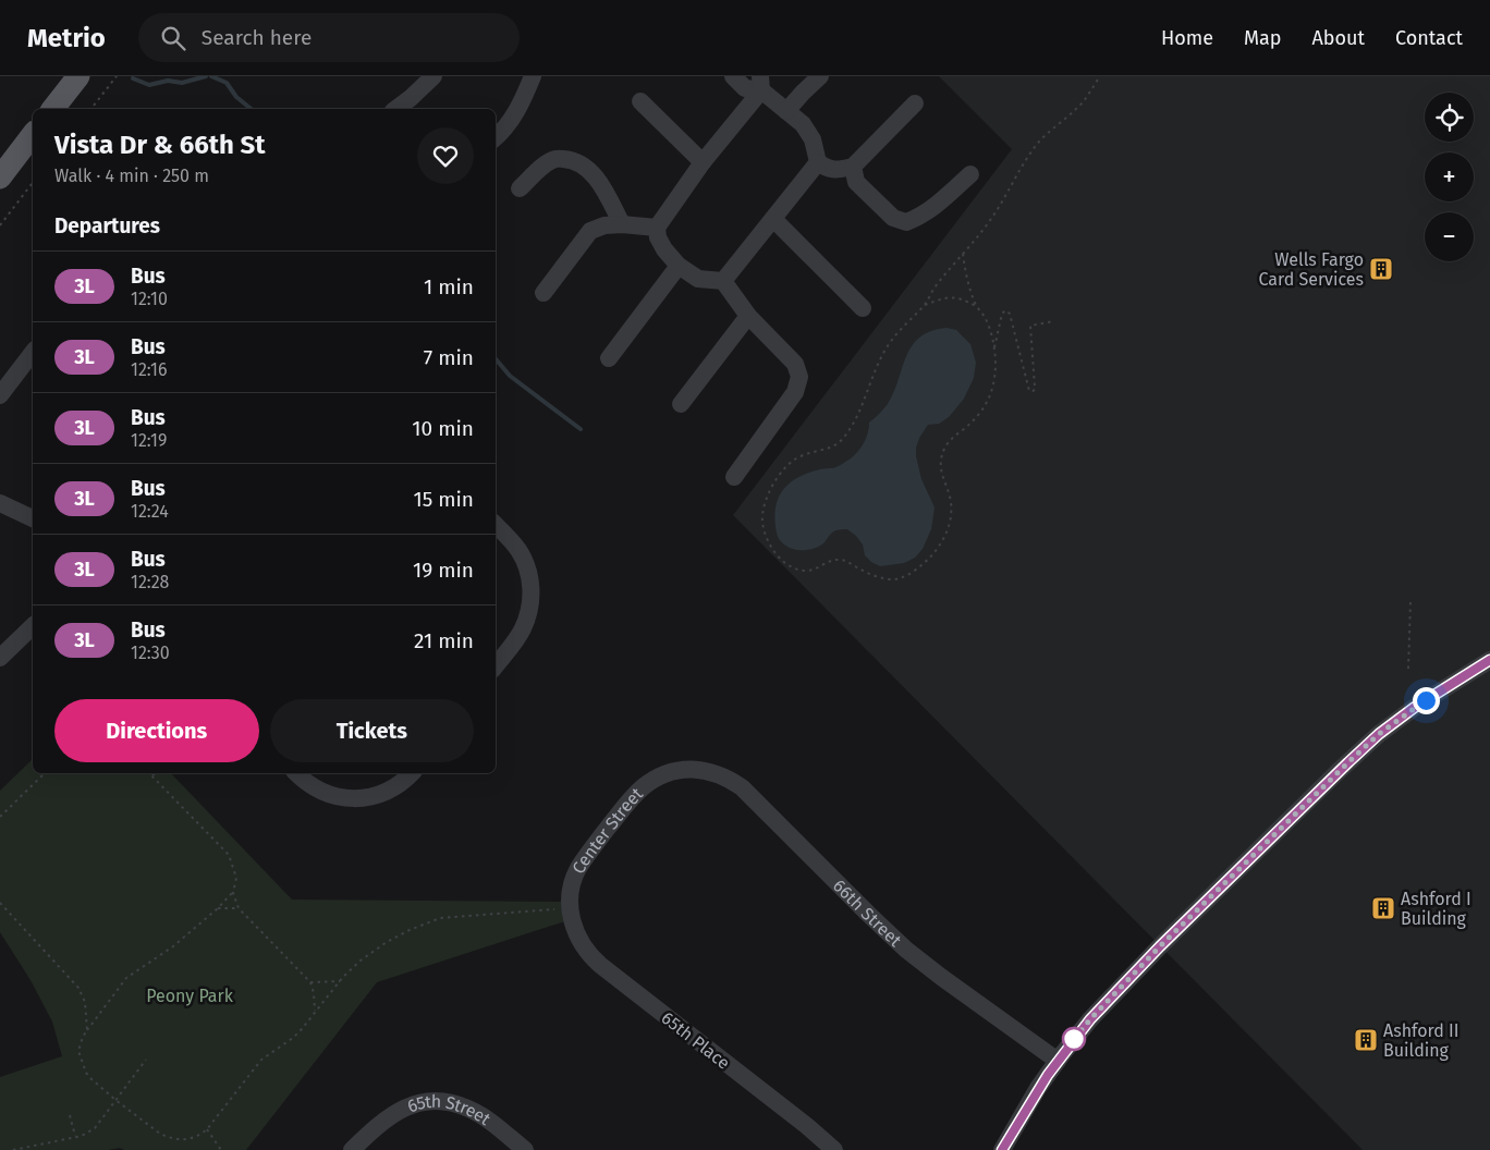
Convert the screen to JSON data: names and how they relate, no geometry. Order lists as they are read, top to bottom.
{
  "streets": {
    "street": [
      "Center Street",
      "66th Street",
      "65th Place",
      "65th Street"
    ]
  },
  "crossings": [
    ["Center Street", "66th Street"],
    ["Center Street", "65th Place"]
  ],
  "parks": ["Peony Park"],
  "places": {
    "building": ["Wells Fargo Card Services", "Ashford I Building", "Ashford II Building"]
  },
  "lines": ["bus line 3L"],
  "page": {
    "header": "Metrio",
    "search": "Search here",
    "nav": [
      "Home",
      "Map",
      "About",
      "Contact"
    ],
    "map_buttons": ["+", "−"],
    "heading": [
      ["Vista Dr & 66th St", "Walk · 4 min · 250 m"],
      "Departures"
    ],
    "list": [
      {
        "mark": "3L",
        "name": "Bus",
        "note": "12:10",
        "value": "1 min"
      },
      {
        "mark": "3L",
        "name": "Bus",
        "note": "12:16",
        "value": "7 min"
      },
      {
        "mark": "3L",
        "name": "Bus",
        "note": "12:19",
        "value": "10 min"
      },
      {
        "mark": "3L",
        "name": "Bus",
        "note": "12:24",
        "value": "15 min"
      },
      {
        "mark": "3L",
        "name": "Bus",
        "note": "12:28",
        "value": "19 min"
      },
      {
        "mark": "3L",
        "name": "Bus",
        "note": "12:30",
        "value": "21 min"
      }
    ],
    "buttons": ["Directions", "Tickets"]
  }
}
